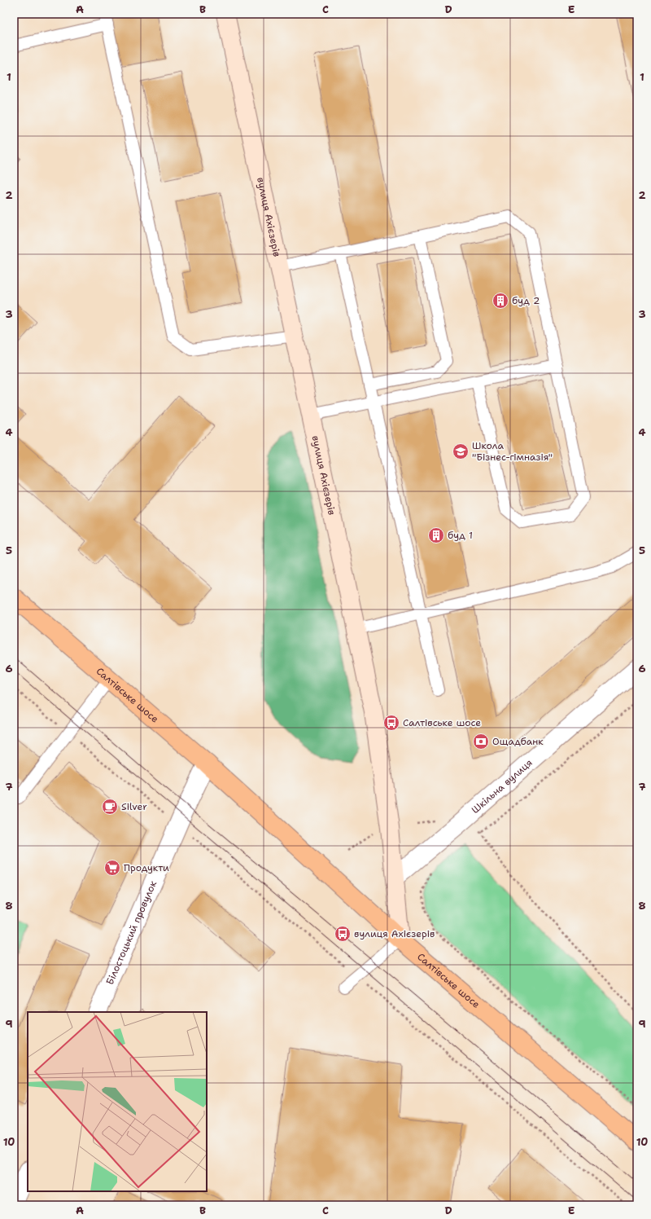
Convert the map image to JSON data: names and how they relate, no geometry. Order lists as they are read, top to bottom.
{
  "streets": {
    "main road": ["вулиця Ахієзерів", "Салтівське шосе"],
    "street": ["Шкільна вулиця", "Білостоцький провулок"]
  },
  "crossings": [
    ["вулиця Ахієзерів", "Салтівське шосе"],
    ["вулиця Ахієзерів", "Шкільна вулиця"],
    ["Салтівське шосе", "Білостоцький провулок"]
  ],
  "places": {
    "building": ["буд 2", "буд 1"],
    "school or university": ["Школа \"Бізнес-гімназія\""],
    "bus stop": ["Салтівське шосе", "вулиця Ахієзерів"],
    "bank": ["Ощадбанк"],
    "cafe": ["Silver"],
    "supermarket": ["Продукти"]
  },
  "grid": {
    "columns": [
      "A",
      "B",
      "C",
      "D",
      "E"
    ],
    "rows": [
      "1",
      "2",
      "3",
      "4",
      "5",
      "6",
      "7",
      "8",
      "9",
      "10"
    ]
  }
}
